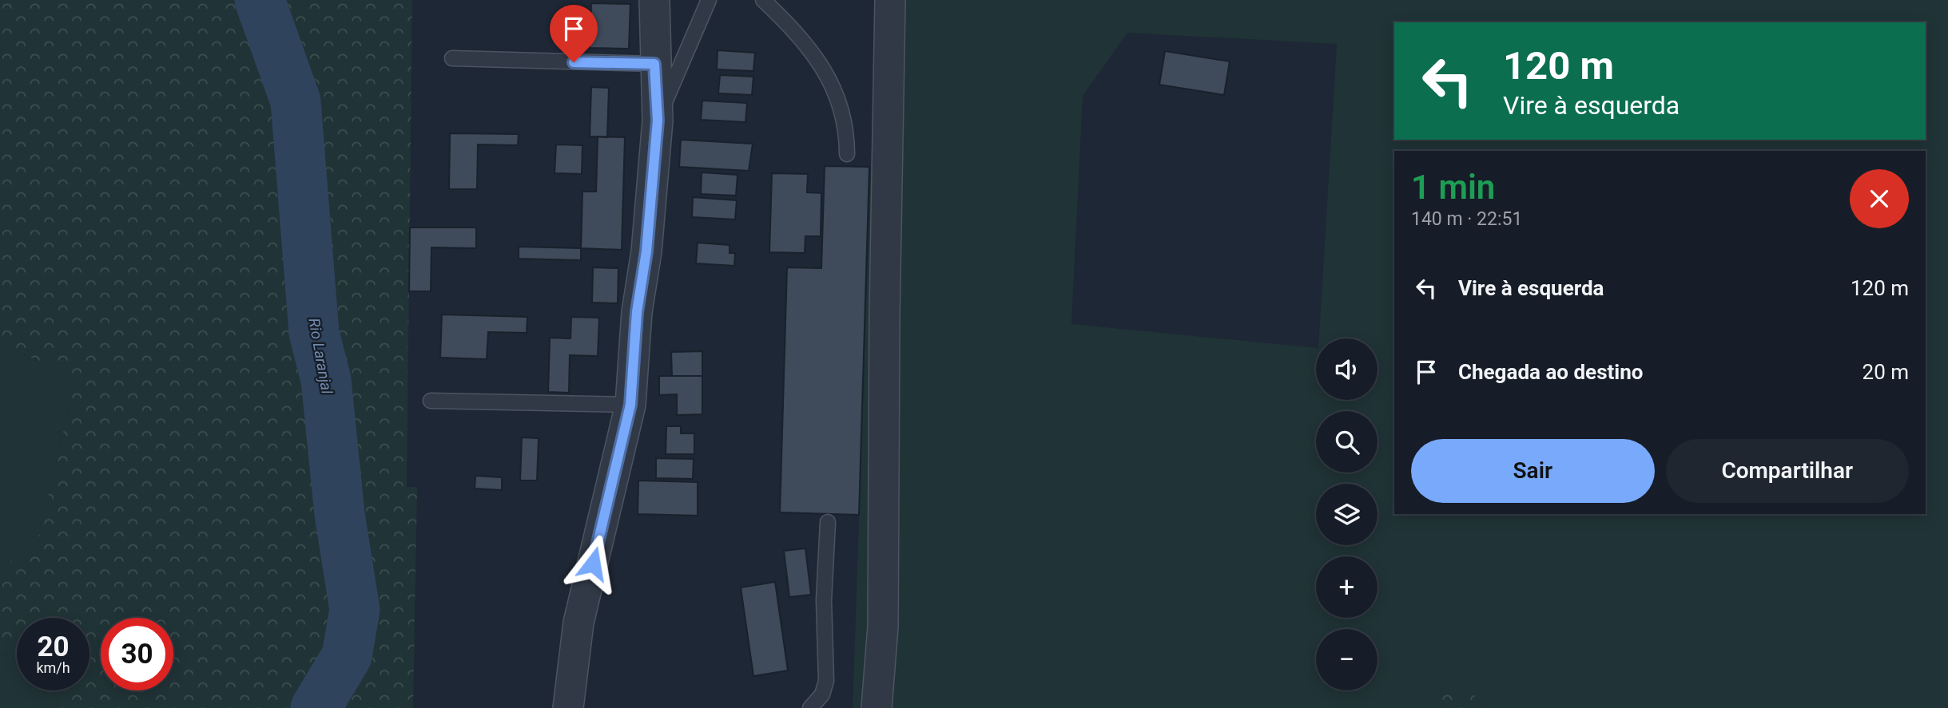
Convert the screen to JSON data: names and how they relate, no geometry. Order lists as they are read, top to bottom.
{
  "water": ["Rio Laranjal"],
  "page": {
    "turn": ["120 m", "Vire à esquerda"],
    "heading": ["1 min", "140 m · 22:51"],
    "list": [
      {
        "name": "Vire à esquerda",
        "value": "120 m"
      },
      {
        "name": "Chegada ao destino",
        "value": "20 m"
      }
    ],
    "map_buttons": ["+", "−"],
    "buttons": ["Sair", "Compartilhar"],
    "speed": "20 km/h",
    "limit": "30"
  }
}
